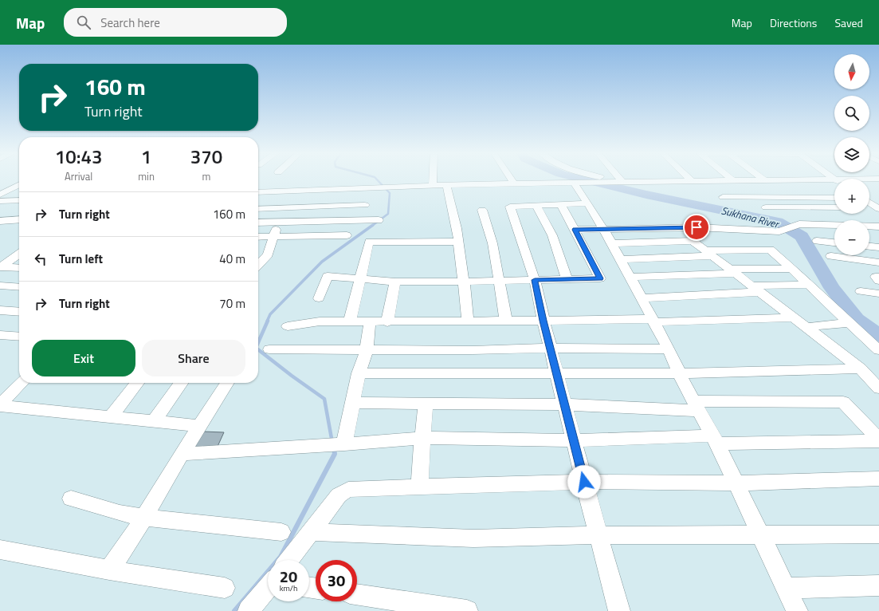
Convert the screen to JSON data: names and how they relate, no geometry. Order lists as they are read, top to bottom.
{
  "water": ["Sukhana River"],
  "north": "bottom",
  "page": {
    "header": "Map",
    "search": "Search here",
    "nav": ["Map", "Directions", "Saved"],
    "map_buttons": ["+", "−"],
    "turn": ["160 m", "Turn right"],
    "eta": [
      "10:43",
      "Arrival",
      "1",
      "min",
      "370",
      "m"
    ],
    "list": [
      {
        "name": "Turn right",
        "value": "160 m"
      },
      {
        "name": "Turn left",
        "value": "40 m"
      },
      {
        "name": "Turn right",
        "value": "70 m"
      }
    ],
    "buttons": ["Exit", "Share"],
    "speed": "20 km/h",
    "limit": "30"
  }
}
